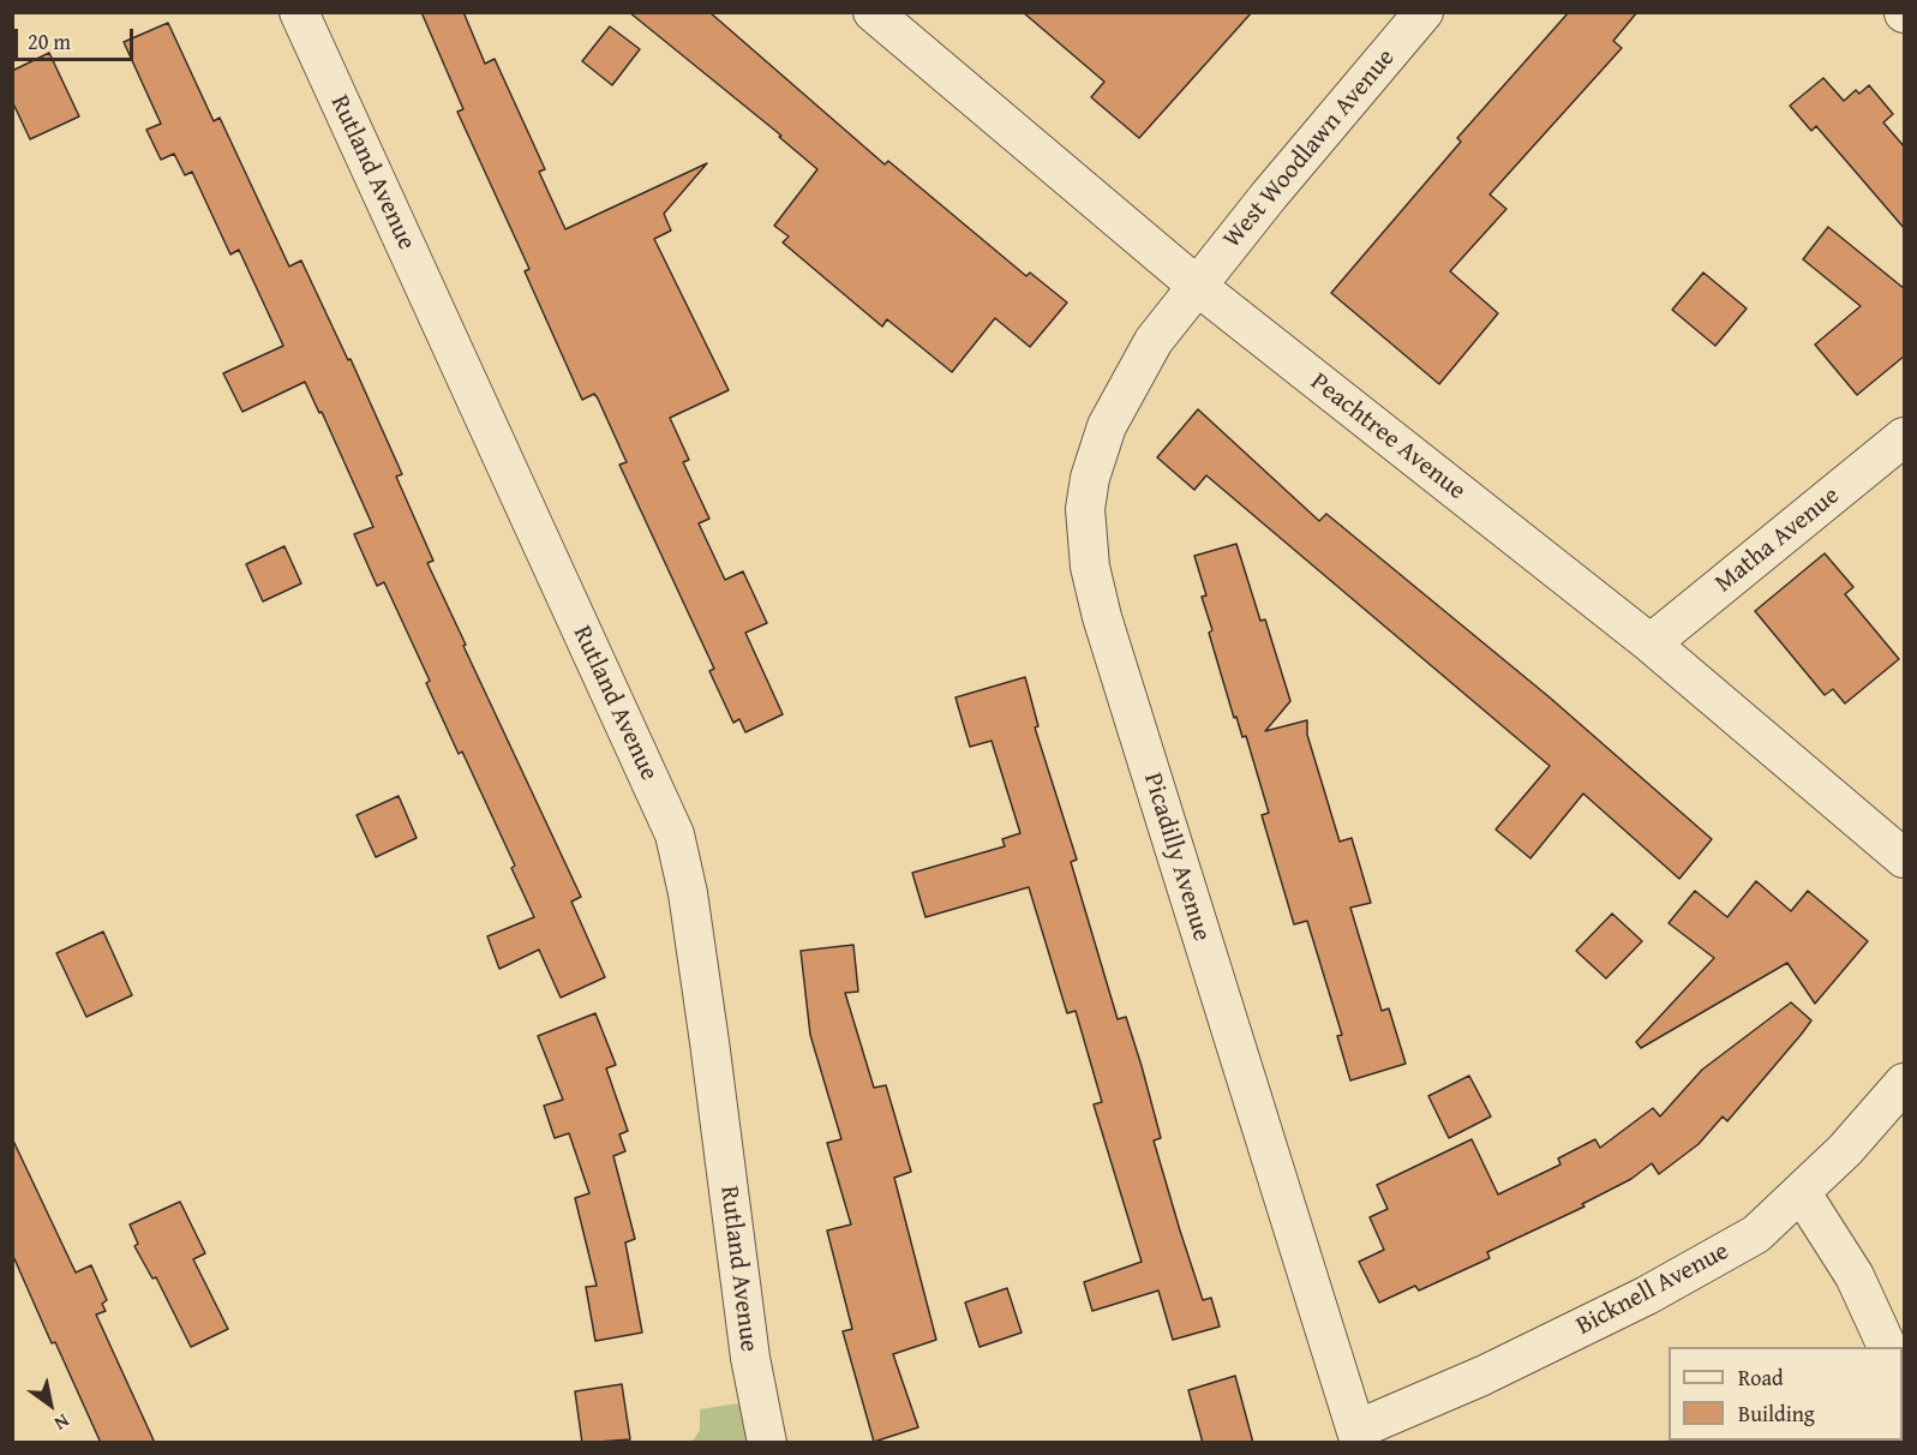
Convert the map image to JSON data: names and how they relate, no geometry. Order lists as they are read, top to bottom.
{
  "streets": {
    "street": [
      "West Woodlawn Avenue",
      "Rutland Avenue",
      "Peachtree Avenue",
      "Matha Avenue",
      "Picadilly Avenue",
      "Bicknell Avenue"
    ]
  },
  "crossings": [
    ["West Woodlawn Avenue", "Peachtree Avenue"],
    ["West Woodlawn Avenue", "Picadilly Avenue"],
    ["Peachtree Avenue", "Matha Avenue"],
    ["Peachtree Avenue", "Picadilly Avenue"],
    ["Picadilly Avenue", "Bicknell Avenue"]
  ],
  "legend": ["Road", "Building"],
  "scale_bar": "20 m",
  "north": "bottom right"
}
